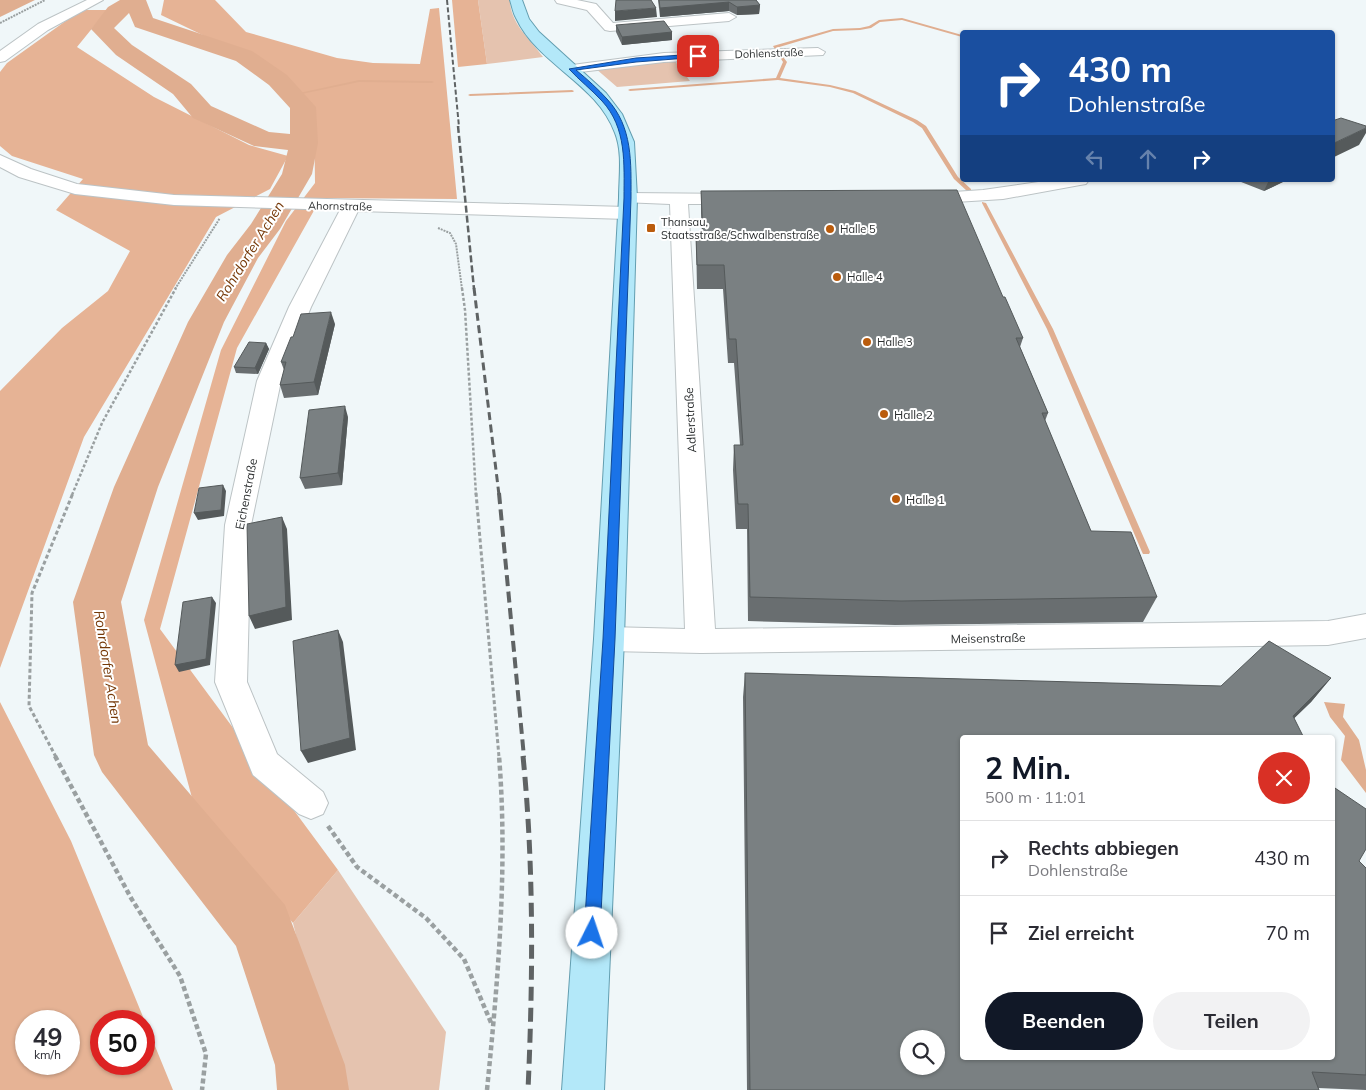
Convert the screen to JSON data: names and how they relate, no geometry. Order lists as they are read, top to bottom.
{
  "streets": {
    "street": [
      "Dohlenstraße",
      "Ahornstraße",
      "Adlerstraße",
      "Eichenstraße",
      "Meisenstraße"
    ]
  },
  "crossings": [
    ["Ahornstraße", "Adlerstraße"],
    ["Ahornstraße", "Eichenstraße"],
    ["Adlerstraße", "Meisenstraße"]
  ],
  "water": ["Rohrdorfer Achen"],
  "places": {
    "transit": ["Thansau, Staatsstraße/Schwalbenstraße"],
    "other": [
      "Halle 5",
      "Halle 4",
      "Halle 3",
      "Halle 2",
      "Halle 1"
    ]
  },
  "page": {
    "turn": ["430 m", "Dohlenstraße"],
    "heading": ["2 Min.", "500 m · 11:01"],
    "list": [
      {
        "name": "Rechts abbiegen",
        "note": "Dohlenstraße",
        "value": "430 m"
      },
      {
        "name": "Ziel erreicht",
        "value": "70 m"
      }
    ],
    "buttons": ["Beenden", "Teilen"],
    "speed": "49 km/h",
    "limit": "50"
  }
}
